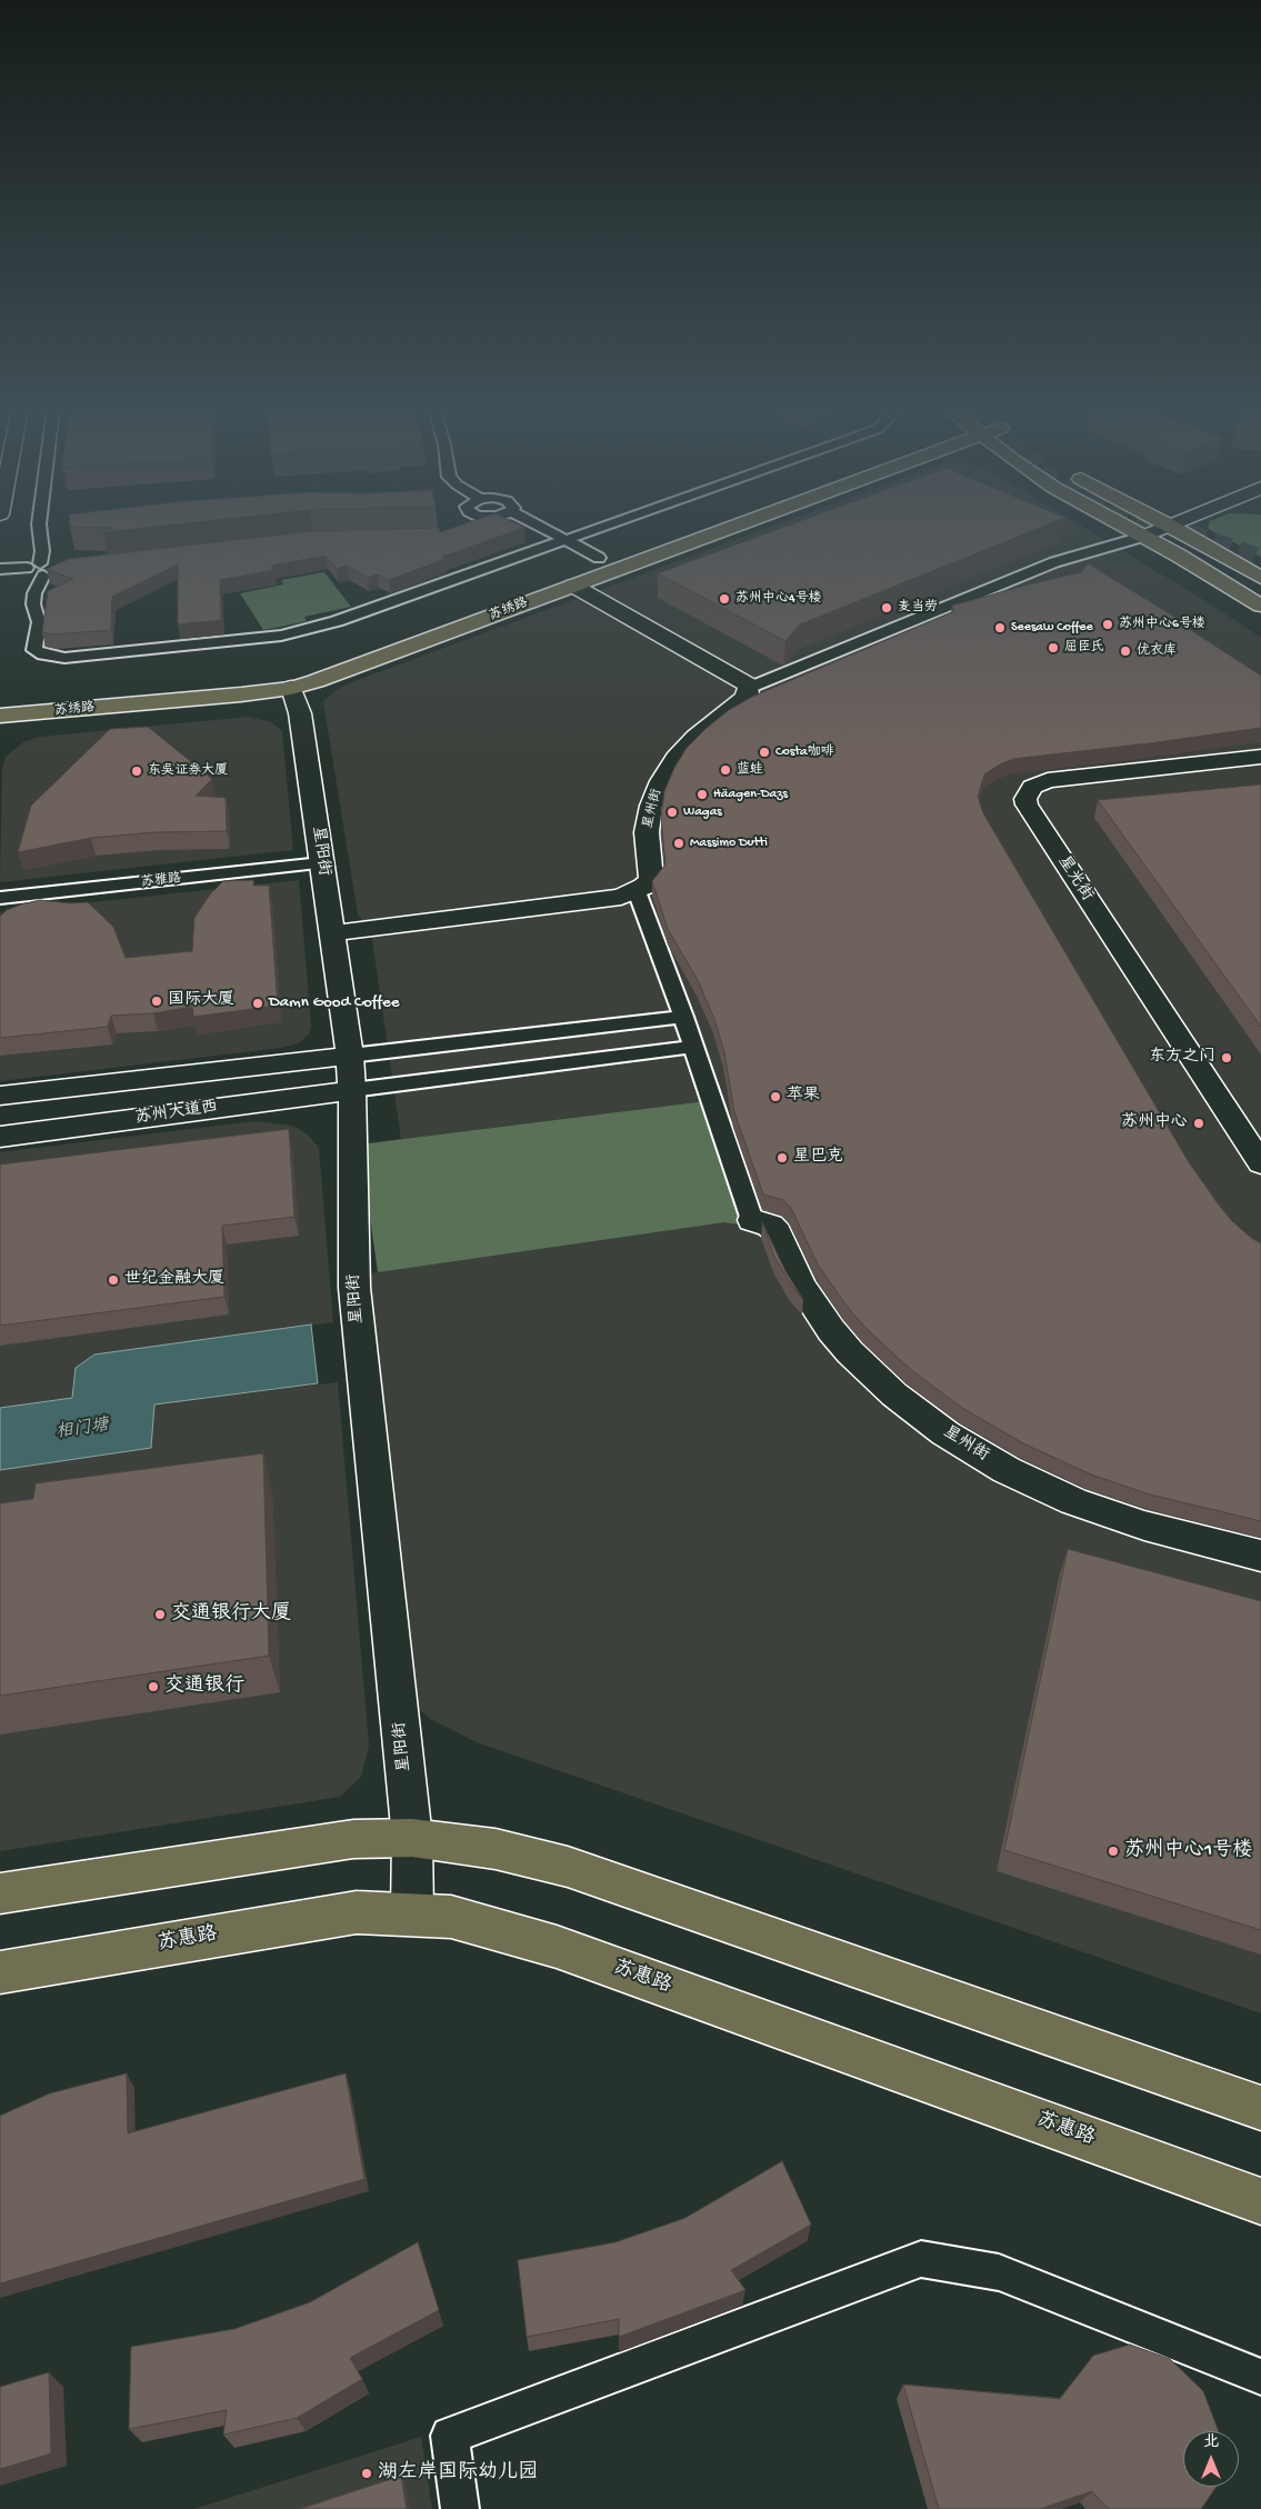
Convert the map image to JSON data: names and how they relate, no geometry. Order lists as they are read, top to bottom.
{
  "streets": {
    "main road": ["苏绣路", "苏惠路"],
    "street": [
      "星州街",
      "星阳街",
      "星光街",
      "苏雅路",
      "苏州大道西"
    ]
  },
  "crossings": [
    ["苏绣路", "星阳街"],
    ["星阳街", "苏雅路"],
    ["星阳街", "苏州大道西"],
    ["星阳街", "苏惠路"]
  ],
  "water": ["相门塘"],
  "places": [
    "苏州中心4号楼",
    "麦当劳",
    "苏州中心6号楼",
    "Seesaw Coffee",
    "屈臣氏",
    "优衣库",
    "Costa咖啡",
    "蓝蛙",
    "东吴证券大厦",
    "Häagen-Dazs",
    "Wagas",
    "Massimo Dutti",
    "国际大厦",
    "Damn Good Coffee",
    "东方之门",
    "苹果",
    "苏州中心",
    "星巴克",
    "世纪金融大厦",
    "交通银行大厦",
    "交通银行",
    "苏州中心1号楼",
    "湖左岸国际幼儿园"
  ],
  "north": "top"
}
